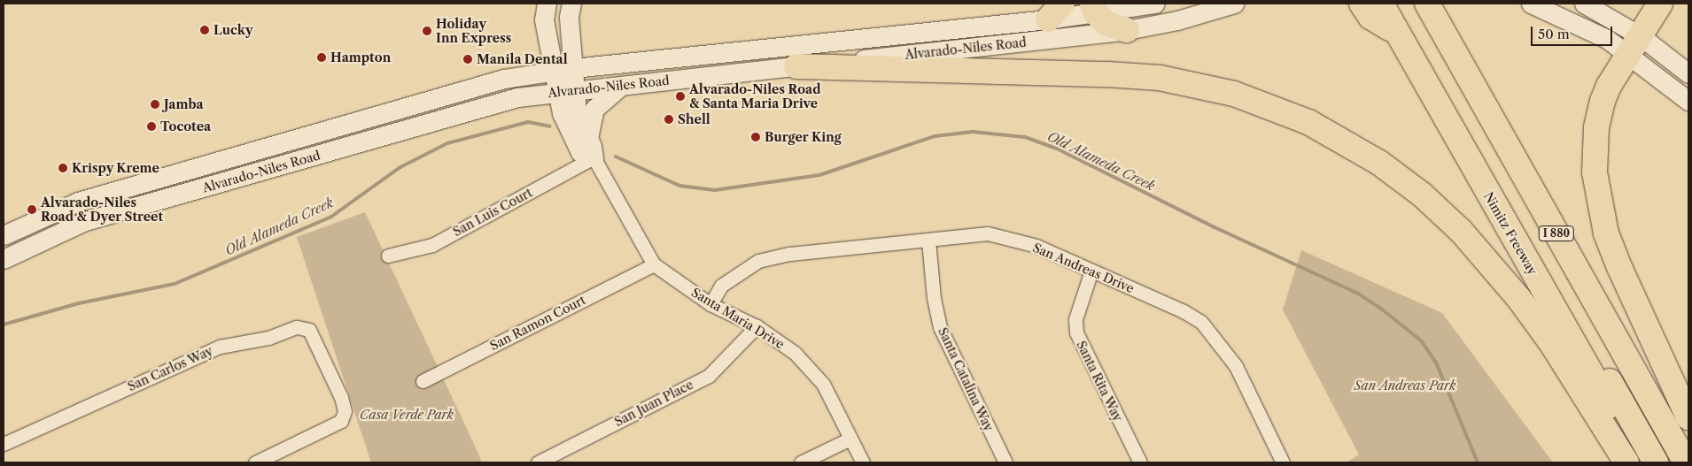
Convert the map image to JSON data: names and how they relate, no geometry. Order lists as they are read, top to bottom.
{
  "streets": {
    "highway": ["Nimitz Freeway", "I 880"],
    "main road": ["Alvarado-Niles Road", "Santa Maria Drive"],
    "street": [
      "San Luis Court",
      "San Andreas Drive",
      "San Ramon Court",
      "San Carlos Way",
      "Santa Catalina Way",
      "Santa Rita Way",
      "San Juan Place"
    ]
  },
  "crossings": [
    ["Alvarado-Niles Road", "Santa Maria Drive"],
    ["San Luis Court", "Santa Maria Drive"],
    ["Nimitz Freeway", "I 880"],
    ["San Andreas Drive", "Santa Maria Drive"],
    ["San Andreas Drive", "Santa Catalina Way"],
    ["San Andreas Drive", "Santa Rita Way"],
    ["Santa Maria Drive", "San Ramon Court"],
    ["Santa Maria Drive", "San Juan Place"]
  ],
  "water": ["Old Alameda Creek"],
  "parks": ["San Andreas Park", "Casa Verde Park"],
  "places": [
    "Lucky",
    "Holiday Inn Express",
    "Hampton",
    "Manila Dental",
    "Alvarado-Niles Road & Santa Maria Drive",
    "Jamba",
    "Shell",
    "Tocotea",
    "Burger King",
    "Krispy Kreme",
    "Alvarado-Niles Road & Dyer Street"
  ],
  "scale_bar": "50 m"
}
